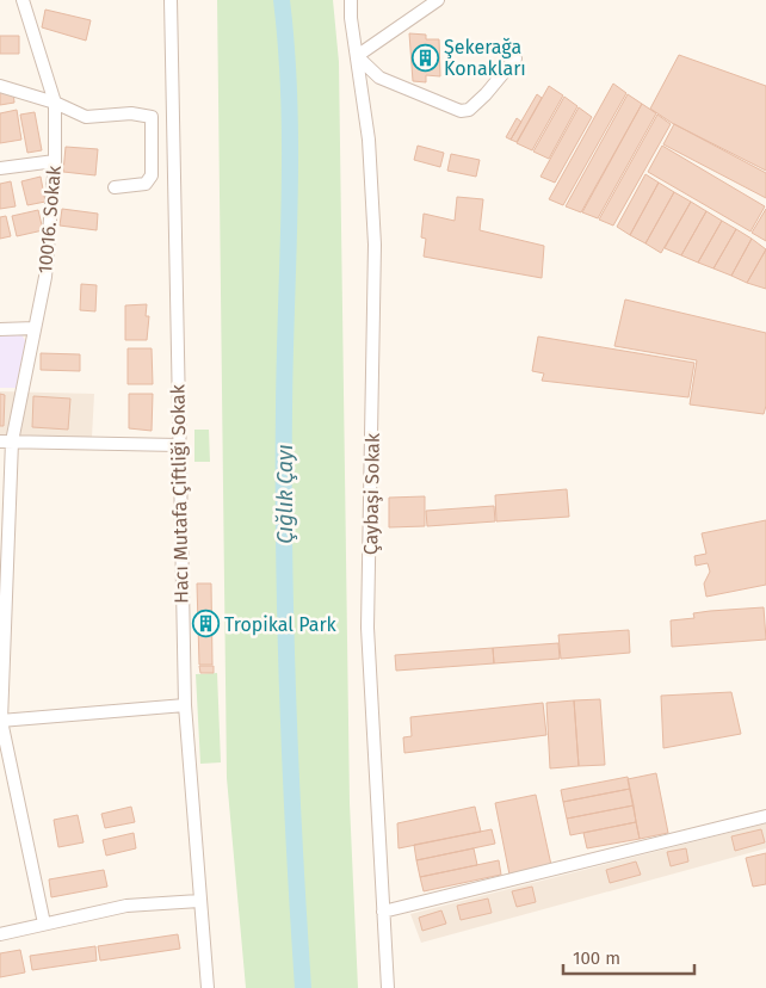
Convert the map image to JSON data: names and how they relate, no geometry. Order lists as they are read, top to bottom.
{
  "streets": {
    "street": ["10016. Sokak", "Hacı Mutafa Çiftliği Sokak", "Çaybaşi Sokak"]
  },
  "water": ["Çığlık Çayı"],
  "places": {
    "building": ["Şekerağa Konakları", "Tropikal Park"]
  },
  "scale_bar": "100 m"
}
